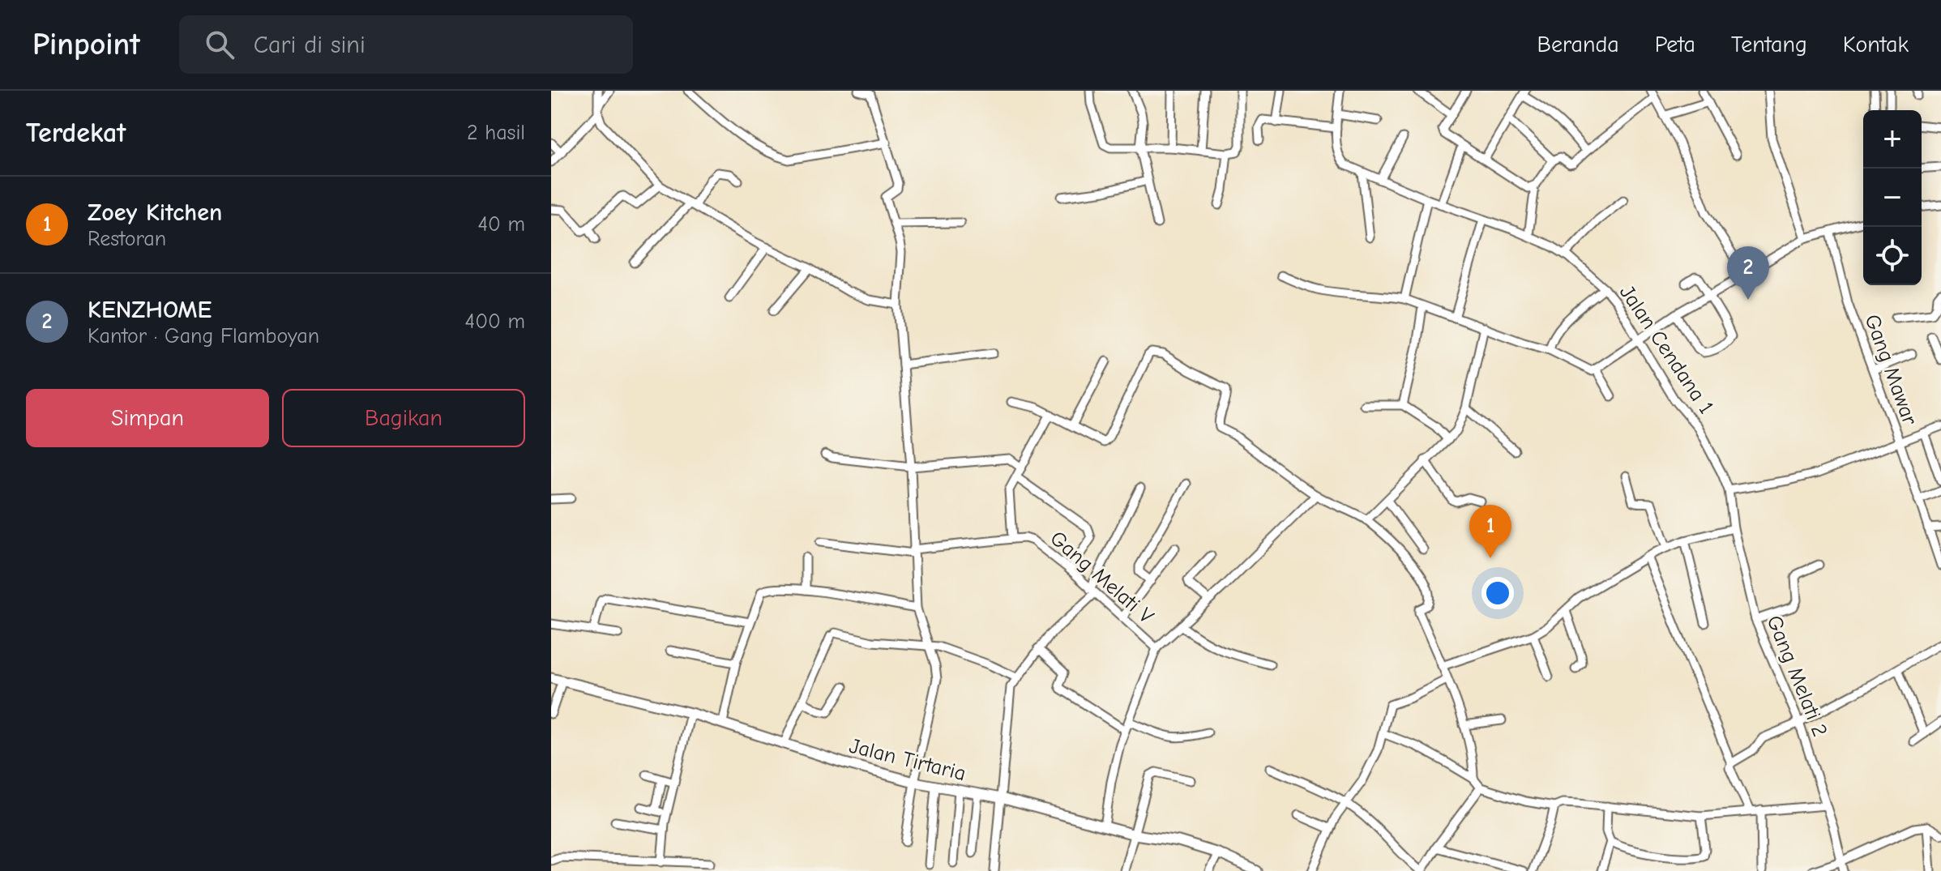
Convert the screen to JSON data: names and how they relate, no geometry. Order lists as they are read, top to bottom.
{
  "streets": {
    "street": [
      "Jalan Cendana 1",
      "Gang Mawar",
      "Gang Melati V",
      "Gang Melati 2",
      "Jalan Tirtaria"
    ]
  },
  "crossings": [
    ["Jalan Cendana 1", "Gang Melati 2"],
    ["Gang Melati V", "Jalan Tirtaria"]
  ],
  "page": {
    "header": "Pinpoint",
    "search": "Cari di sini",
    "nav": [
      "Beranda",
      "Peta",
      "Tentang",
      "Kontak"
    ],
    "heading": ["Terdekat", "2 hasil"],
    "map_buttons": ["+", "−"],
    "list": [
      {
        "mark": "1",
        "name": "Zoey Kitchen",
        "note": "Restoran",
        "value": "40 m"
      },
      {
        "mark": "2",
        "name": "KENZHOME",
        "note": "Kantor · Gang Flamboyan",
        "value": "400 m"
      }
    ],
    "pins": ["2", "1"],
    "buttons": ["Simpan", "Bagikan"]
  }
}
